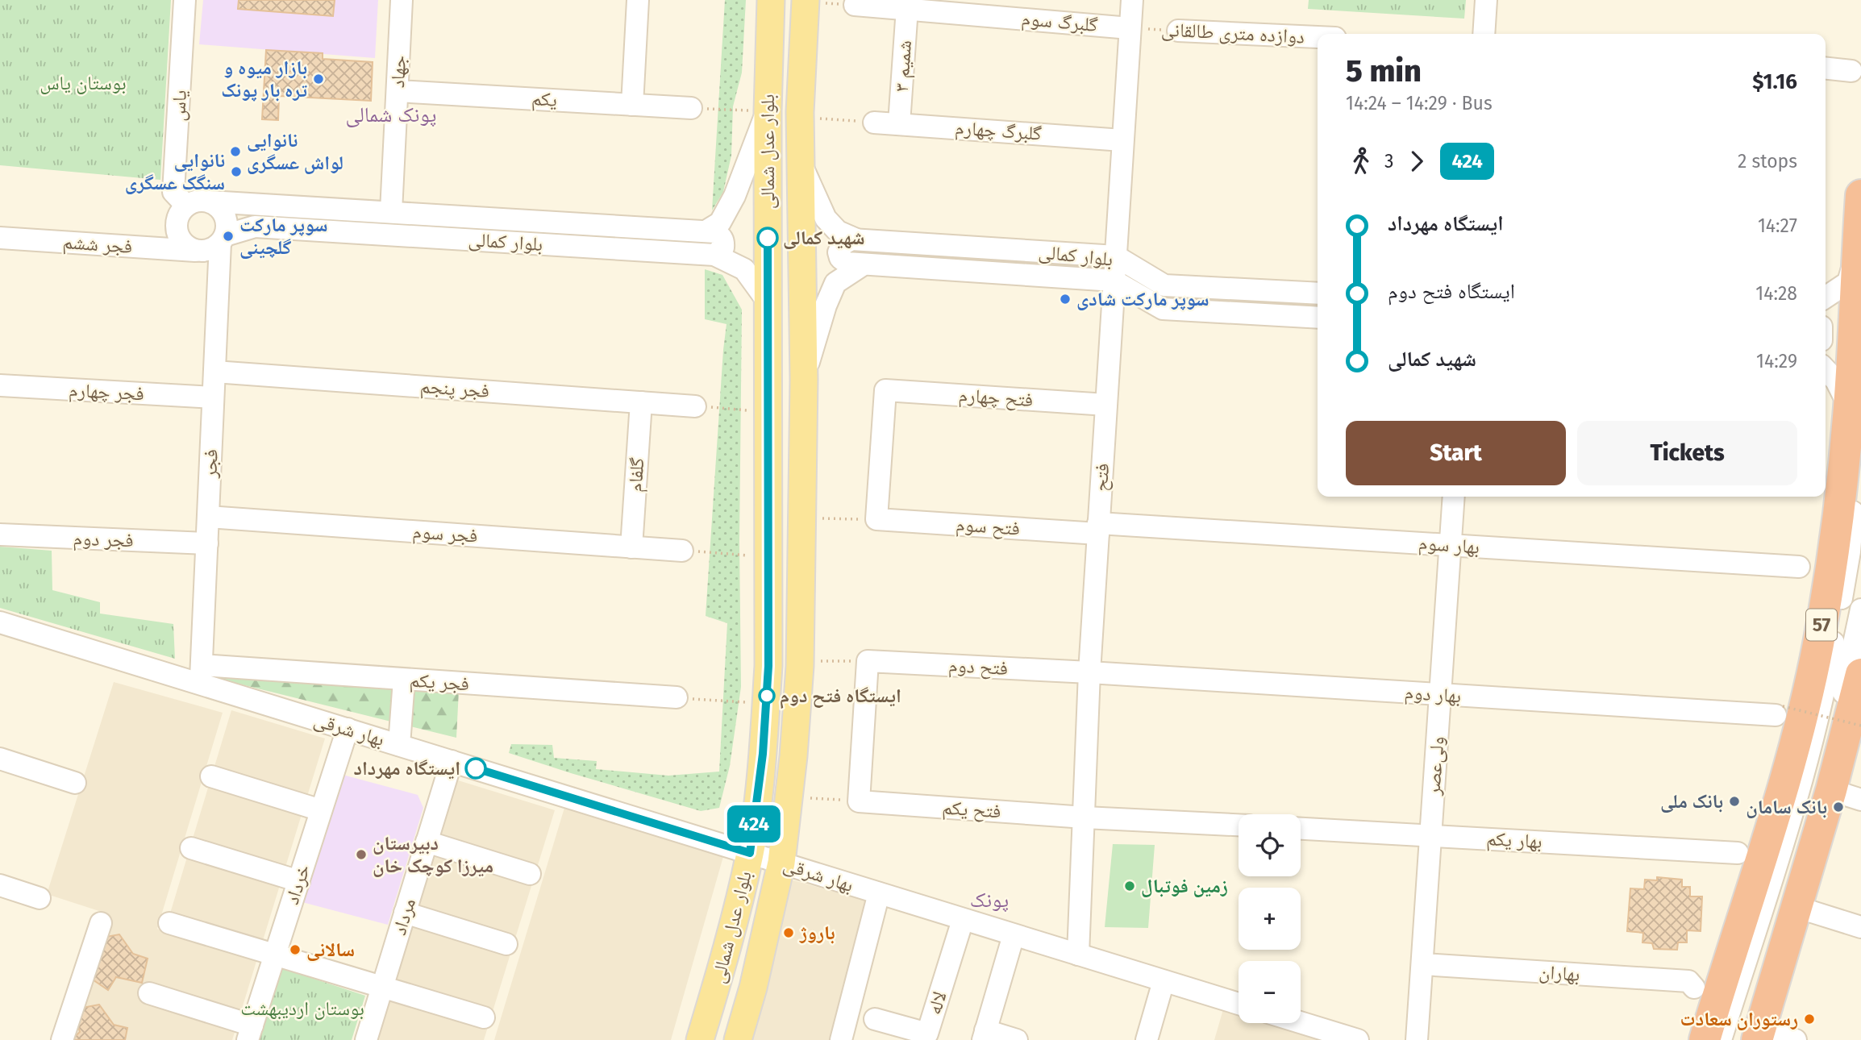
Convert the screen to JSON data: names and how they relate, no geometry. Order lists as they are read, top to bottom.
{
  "streets": {
    "highway": ["57"],
    "main road": ["بلوار عدل شمالی"],
    "street": [
      "گلبرگ سوم",
      "دوازده متری طالقانی",
      "شمیم ۳",
      "جهاد",
      "یکم",
      "یاس",
      "گلبرگ چهارم",
      "بلوار کمالی",
      "فجر ششم",
      "فجر پنجم",
      "فجر چهارم",
      "فتح چهارم",
      "فجر",
      "گلفام",
      "فتح",
      "فتح سوم",
      "فجر سوم",
      "فجر دوم",
      "بهار سوم",
      "فتح دوم",
      "فجر یکم",
      "بهار دوم",
      "بهار شرقی",
      "ولی‌عصر",
      "فتح یکم",
      "بهار یکم",
      "خرداد",
      "مرداد",
      "بهاران",
      "لاله"
    ]
  },
  "crossings": [
    ["گلبرگ سوم", "دوازده متری طالقانی"],
    ["گلبرگ سوم", "شمیم ۳"],
    ["گلبرگ سوم", "فتح"],
    ["دوازده متری طالقانی", "فتح"],
    ["شمیم ۳", "گلبرگ چهارم"],
    ["جهاد", "یکم"],
    ["جهاد", "بلوار کمالی"],
    ["یاس", "بلوار کمالی"],
    ["یاس", "فجر ششم"],
    ["یاس", "فجر"],
    ["گلبرگ چهارم", "فتح"],
    ["بلوار عدل شمالی", "بلوار کمالی"],
    ["بلوار عدل شمالی", "بهار شرقی"],
    ["بلوار کمالی", "فجر ششم"],
    ["بلوار کمالی", "فجر"],
    ["بلوار کمالی", "فتح"],
    ["فجر ششم", "فجر"],
    ["فجر پنجم", "فجر"],
    ["فجر پنجم", "گلفام"],
    ["فجر چهارم", "فجر"],
    ["فتح چهارم", "فتح"],
    ["فتح چهارم", "فتح سوم"],
    ["فجر", "فجر سوم"],
    ["فجر", "فجر دوم"],
    ["فجر", "فجر یکم"],
    ["فجر", "بهار شرقی"],
    ["گلفام", "فجر سوم"],
    ["فتح", "فتح سوم"],
    ["فتح", "بهار سوم"],
    ["فتح", "فتح دوم"],
    ["فتح", "بهار دوم"],
    ["فتح", "بهار شرقی"],
    ["فتح", "فتح یکم"],
    ["فتح سوم", "بهار سوم"],
    ["بهار سوم", "ولی‌عصر"],
    ["فتح دوم", "بهار دوم"],
    ["فجر یکم", "بهار شرقی"],
    ["بهار دوم", "ولی‌عصر"],
    ["بهار شرقی", "خرداد"],
    ["بهار شرقی", "مرداد"],
    ["بهار شرقی", "لاله"],
    ["ولی‌عصر", "بهار یکم"],
    ["ولی‌عصر", "بهاران"]
  ],
  "districts": ["پونک شمالی", "پونک"],
  "parks": ["بوستان یاس", "بوستان اردیبهشت"],
  "places": [
    "بازار ميوه و تره بار پونک",
    "نانوایی لواش عسگری",
    "نانوایی سنگک عسگری",
    "سوپر مارکت گلچینی",
    "شهید کمالی",
    "سوپر مارکت شادی",
    "ایستگاه فتح دوم",
    "ایستگاه مهرداد",
    "بانک ملی",
    "بانک سامان",
    "دبیرستان میرزا کوچک خان",
    "زمین فوتبال",
    "باروژ",
    "سالانی",
    "رستوران سعادت"
  ],
  "lines": ["bus line 424"],
  "page": {
    "on_map": "424",
    "heading": ["5 min", "14:24 – 14:29 · Bus", "$1.16"],
    "legs": ["3", "424", "2 stops"],
    "list": [
      {
        "name": "ایستگاه مهرداد",
        "value": "14:27"
      },
      {
        "name": "ایستگاه فتح دوم",
        "value": "14:28"
      },
      {
        "name": "شهید کمالی",
        "value": "14:29"
      }
    ],
    "buttons": ["Start", "Tickets"],
    "map_buttons": ["+", "−"]
  }
}
